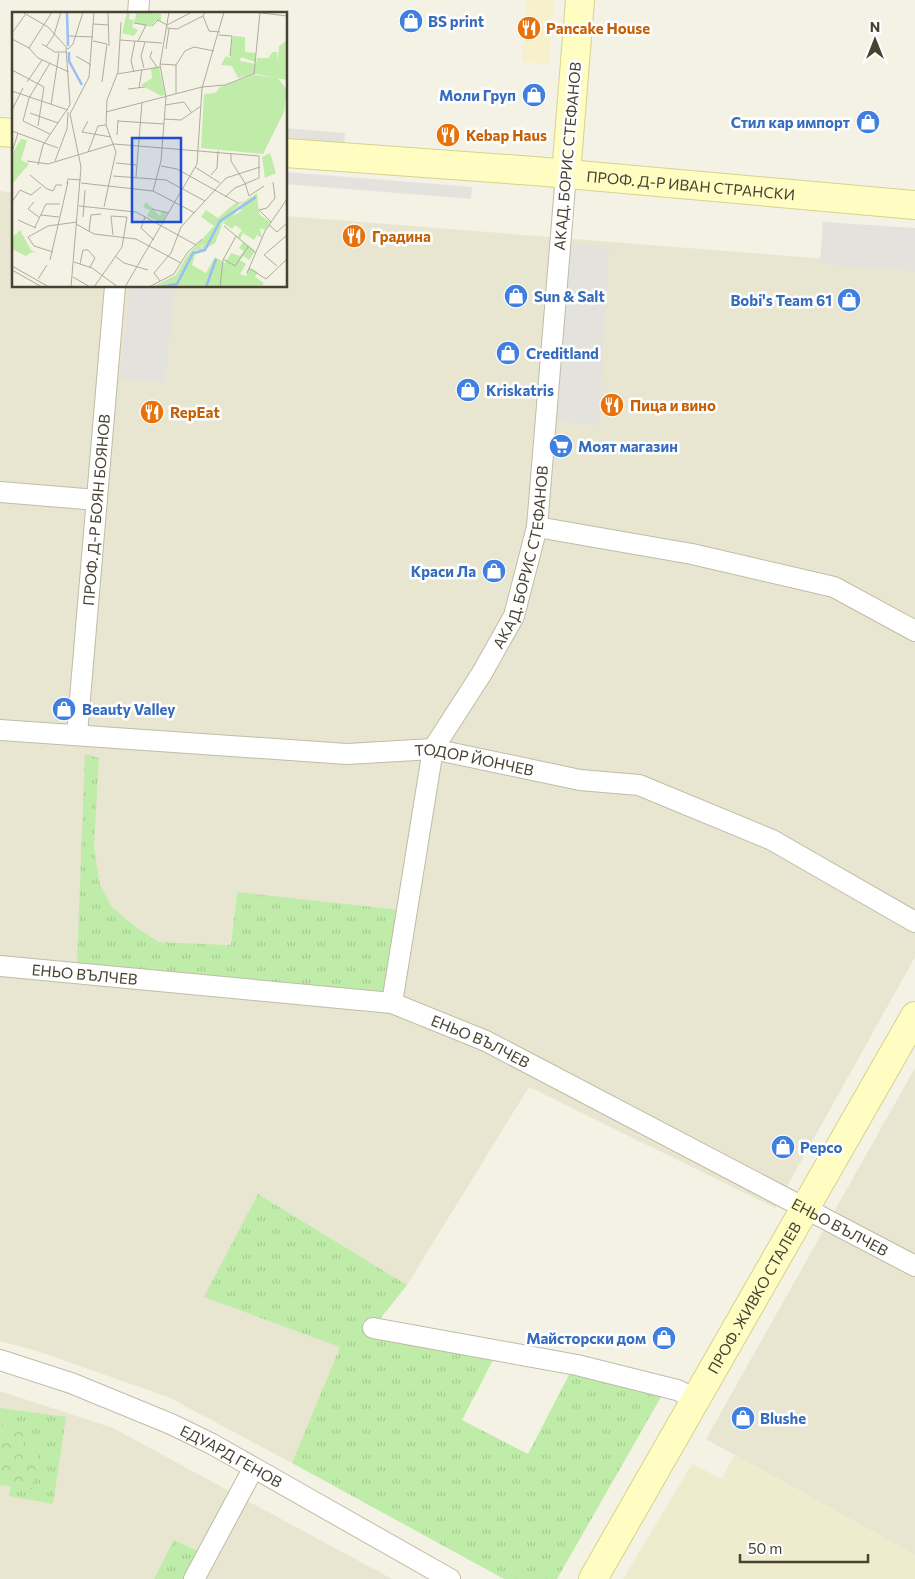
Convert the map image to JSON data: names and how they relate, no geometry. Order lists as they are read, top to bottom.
{
  "streets": {
    "street": [
      "АКАД. БОРИС СТЕФАНОВ",
      "ПРОФ. Д-Р ИВАН СТРАНСКИ",
      "ПРОФ. Д-Р БОЯН БОЯНОВ",
      "ТОДОР ЙОНЧЕВ",
      "ЕНЬО ВЪЛЧЕВ",
      "ПРОФ. ЖИВКО СТАЛЕВ",
      "ЕДУАРД ГЕНОВ"
    ]
  },
  "crossings": [
    ["АКАД. БОРИС СТЕФАНОВ", "ПРОФ. Д-Р ИВАН СТРАНСКИ"],
    ["АКАД. БОРИС СТЕФАНОВ", "ТОДОР ЙОНЧЕВ"],
    ["АКАД. БОРИС СТЕФАНОВ", "ЕНЬО ВЪЛЧЕВ"],
    ["ПРОФ. Д-Р БОЯН БОЯНОВ", "ТОДОР ЙОНЧЕВ"],
    ["ЕНЬО ВЪЛЧЕВ", "ПРОФ. ЖИВКО СТАЛЕВ"]
  ],
  "places": {
    "shop": [
      "BS print",
      "Моли Груп",
      "Стил кар импорт",
      "Sun & Salt",
      "Bobi's Team 61",
      "Creditland",
      "Kriskatris",
      "Краси Ла",
      "Beauty Valley",
      "Pepco",
      "Майсторски дом",
      "Blushe"
    ],
    "restaurant": [
      "Pancake House",
      "Kebap Haus",
      "Градина",
      "Пица и вино",
      "RepEat"
    ],
    "supermarket": ["Моят магазин"]
  },
  "scale_bar": "50 m",
  "north": "top"
}
